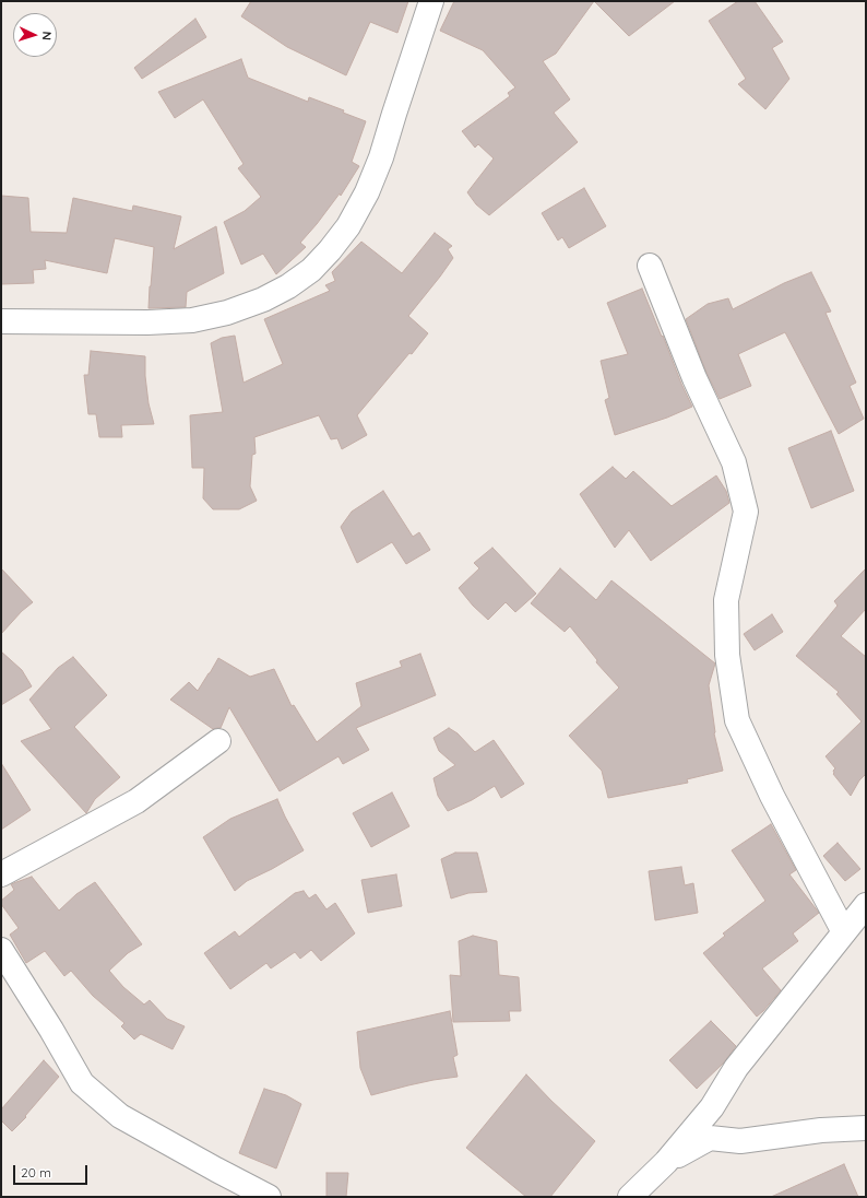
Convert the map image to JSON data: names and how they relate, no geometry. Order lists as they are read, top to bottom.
{
  "scale_bar": "20 m",
  "north": "right"
}
